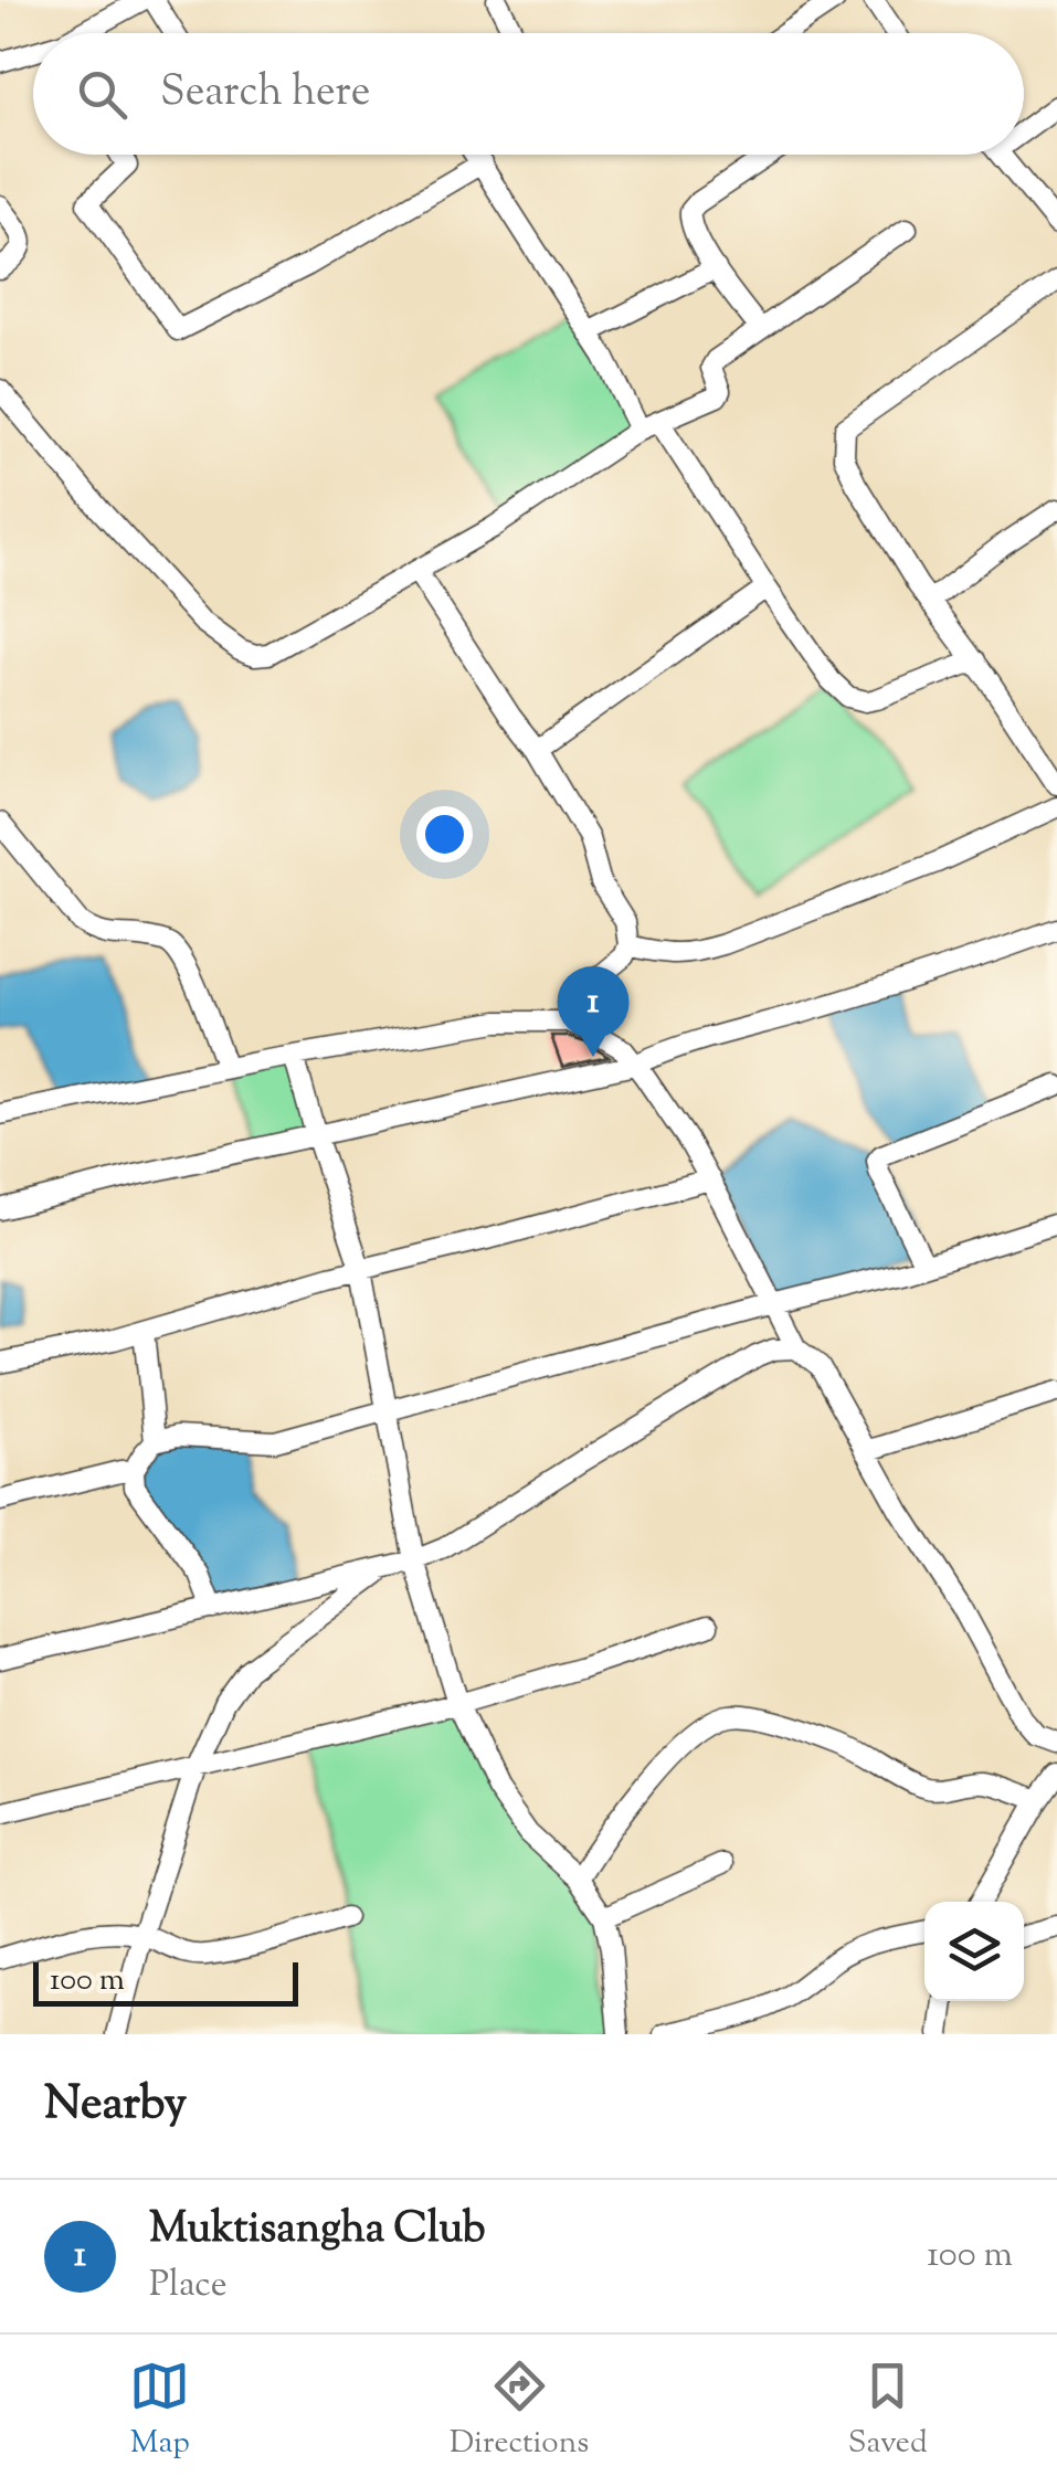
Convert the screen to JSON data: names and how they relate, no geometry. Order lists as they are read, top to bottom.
{
  "scale_bar": "100 m",
  "page": {
    "search": "Search here",
    "pins": "1",
    "scale": "100 m",
    "heading": "Nearby",
    "list": [
      {
        "mark": "1",
        "name": "Muktisangha Club",
        "note": "Place",
        "value": "100 m"
      }
    ],
    "nav": ["Map", "Directions", "Saved"]
  }
}
